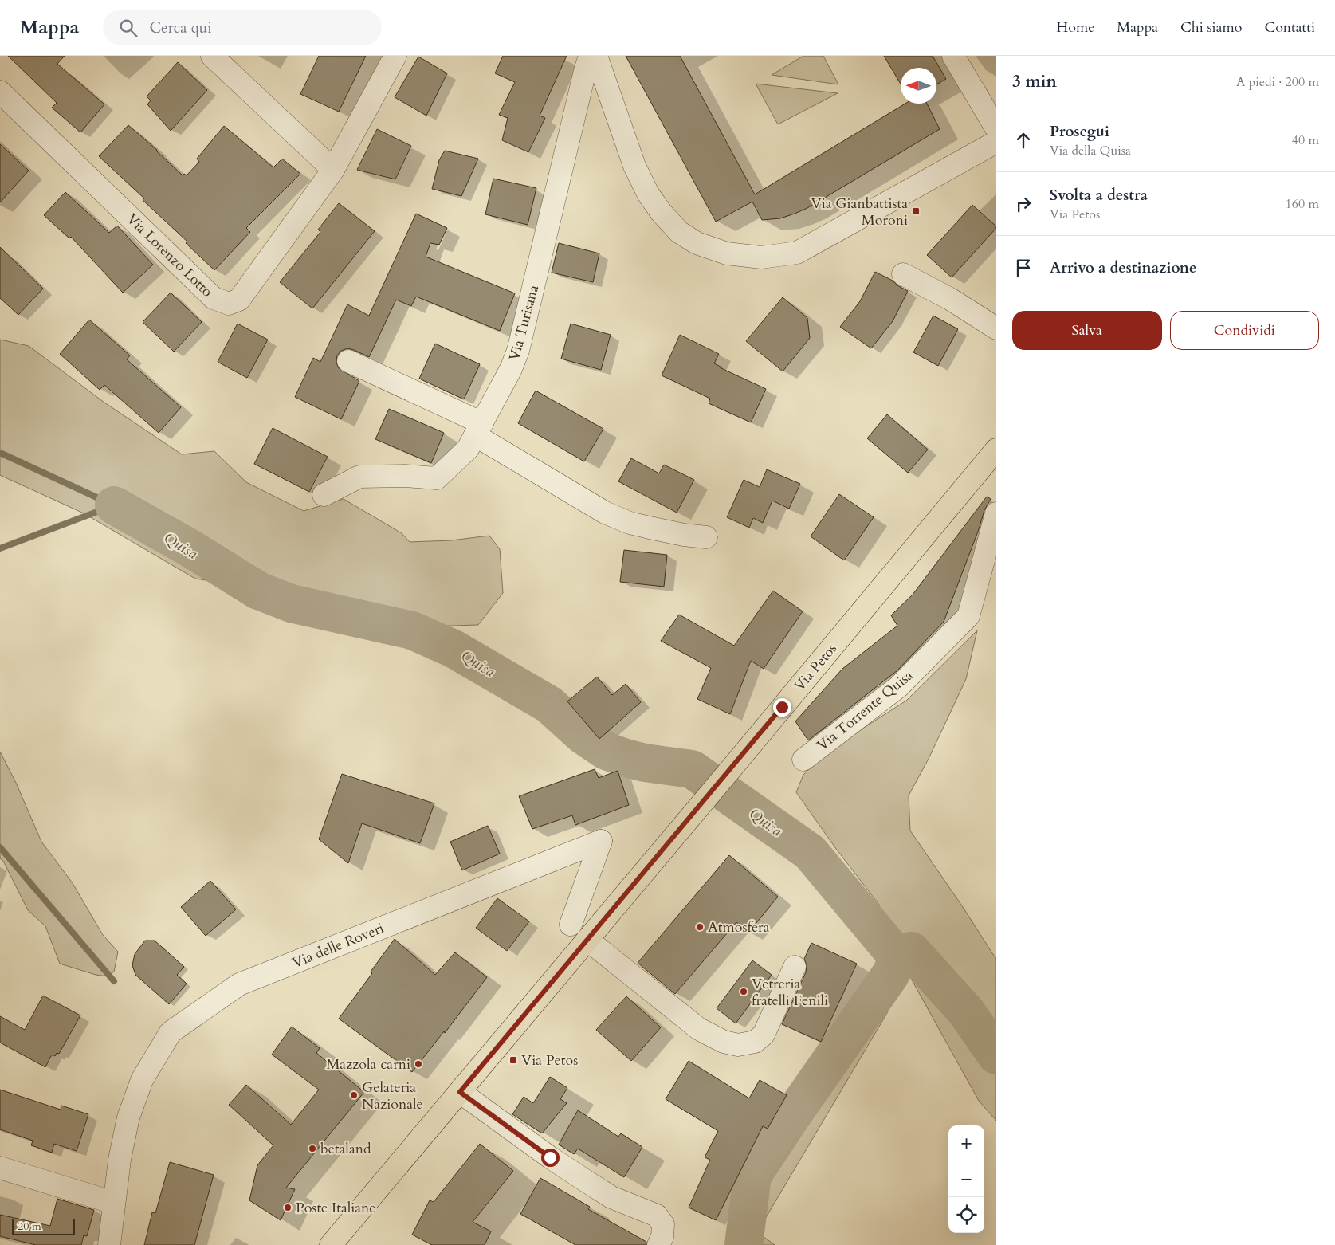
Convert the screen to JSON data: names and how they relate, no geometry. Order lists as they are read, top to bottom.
{
  "streets": {
    "main road": ["Via Petos"],
    "street": [
      "Via Lorenzo Lotto",
      "Via Turisana",
      "Via Torrente Quisa",
      "Via delle Roveri"
    ]
  },
  "water": ["Quisa"],
  "places": {
    "transit": ["Via Gianbattista Moroni", "Via Petos"],
    "other": [
      "Atmosfera",
      "Vetreria fratelli Fenili",
      "Mazzola carni",
      "Gelateria Nazionale",
      "betaland",
      "Poste Italiane"
    ]
  },
  "scale_bar": "20 m",
  "north": "left",
  "page": {
    "header": "Mappa",
    "search": "Cerca qui",
    "nav": [
      "Home",
      "Mappa",
      "Chi siamo",
      "Contatti"
    ],
    "heading": ["3 min", "A piedi · 200 m"],
    "list": [
      ["Prosegui", "Via della Quisa", "40 m"],
      ["Svolta a destra", "Via Petos", "160 m"],
      "Arrivo a destinazione"
    ],
    "buttons": ["Salva", "Condividi"],
    "map_buttons": ["+", "−"],
    "scale": "20 m"
  }
}
